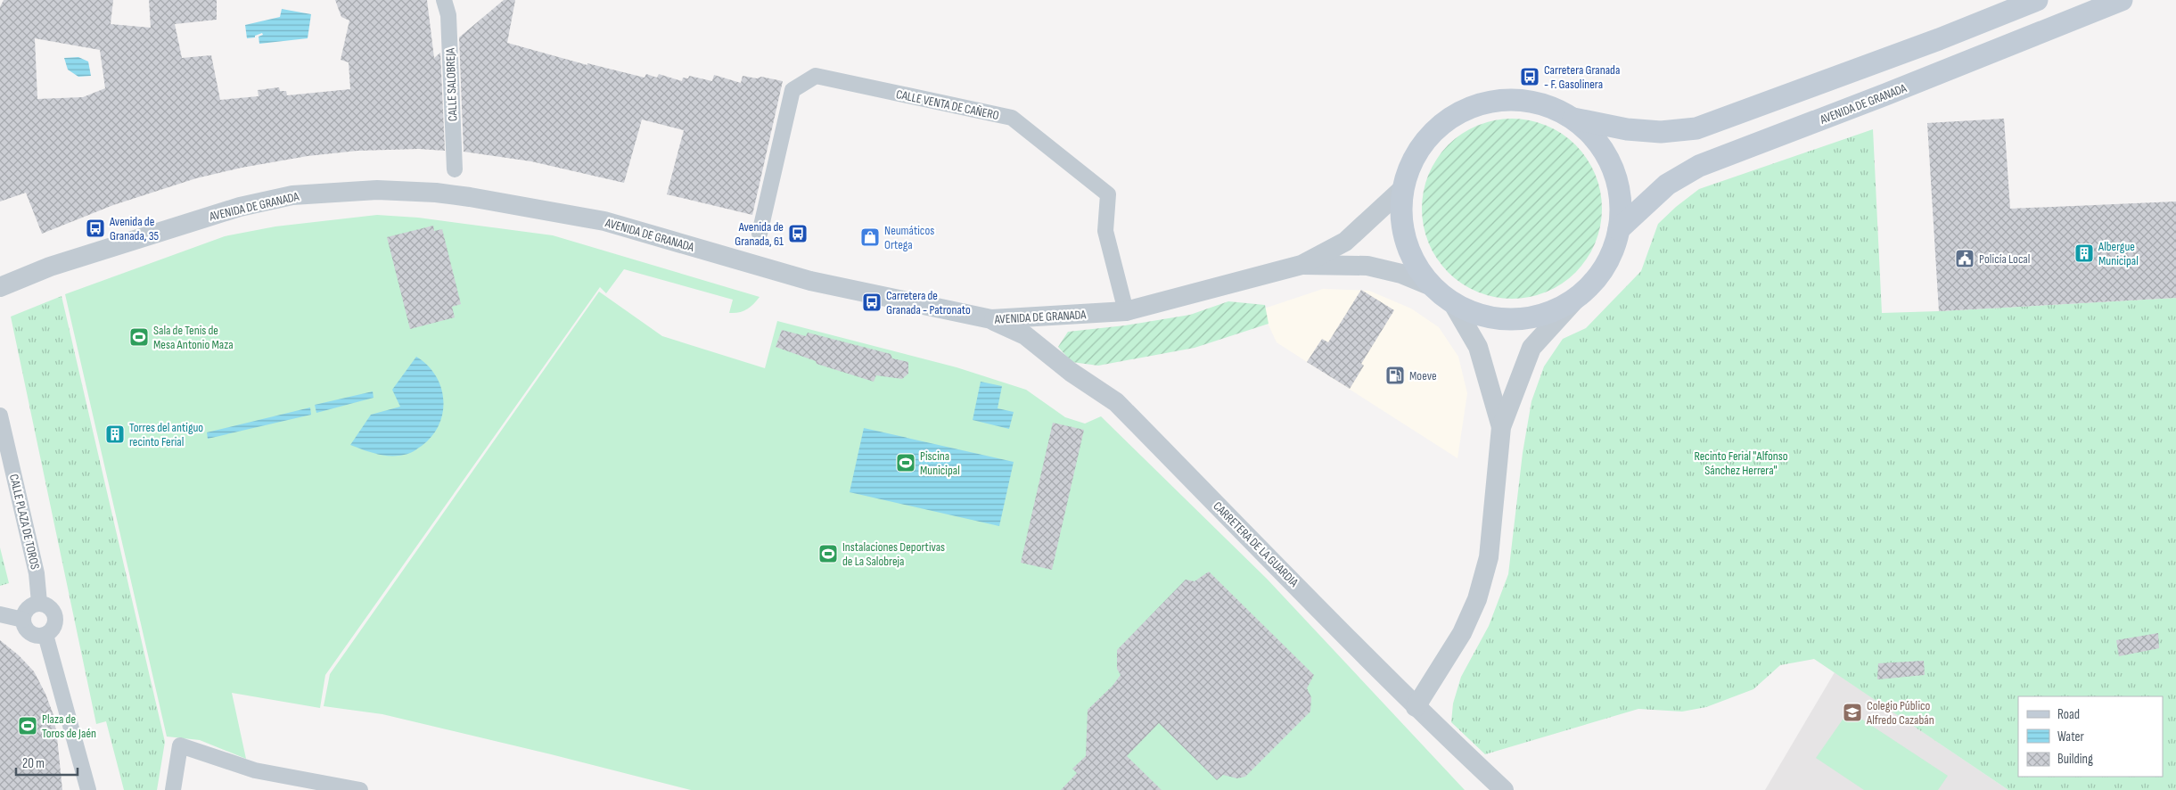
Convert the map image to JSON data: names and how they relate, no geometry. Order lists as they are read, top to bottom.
{
  "streets": {
    "main road": ["AVENIDA DE GRANADA"],
    "street": [
      "CALLE SALOBREJA",
      "CALLE VENTA DE CAÑERO",
      "CALLE PLAZA DE TOROS",
      "CARRETERA DE LA GUARDIA"
    ]
  },
  "crossings": [
    ["AVENIDA DE GRANADA", "CALLE VENTA DE CAÑERO"],
    ["AVENIDA DE GRANADA", "CARRETERA DE LA GUARDIA"]
  ],
  "parks": ["Recinto Ferial \"Alfonso Sánchez Herrera\""],
  "places": {
    "bus stop": [
      "Carretera Granada - F. Gasolinera",
      "Avenida de Granada, 35",
      "Avenida de Granada, 61",
      "Carretera de Granada - Patronato"
    ],
    "shop": ["Neumáticos Ortega"],
    "building": ["Albergue Municipal", "Torres del antiguo recinto Ferial"],
    "public building": ["Policía Local"],
    "sports": [
      "Sala de Tenis de Mesa Antonio Maza",
      "Piscina Municipal",
      "Instalaciones Deportivas de La Salobreja",
      "Plaza de Toros de Jaén"
    ],
    "fuel station": ["Moeve"],
    "school or university": ["Colegio Público Alfredo Cazabán"]
  },
  "legend": ["Road", "Water", "Building"],
  "scale_bar": "20 m"
}
